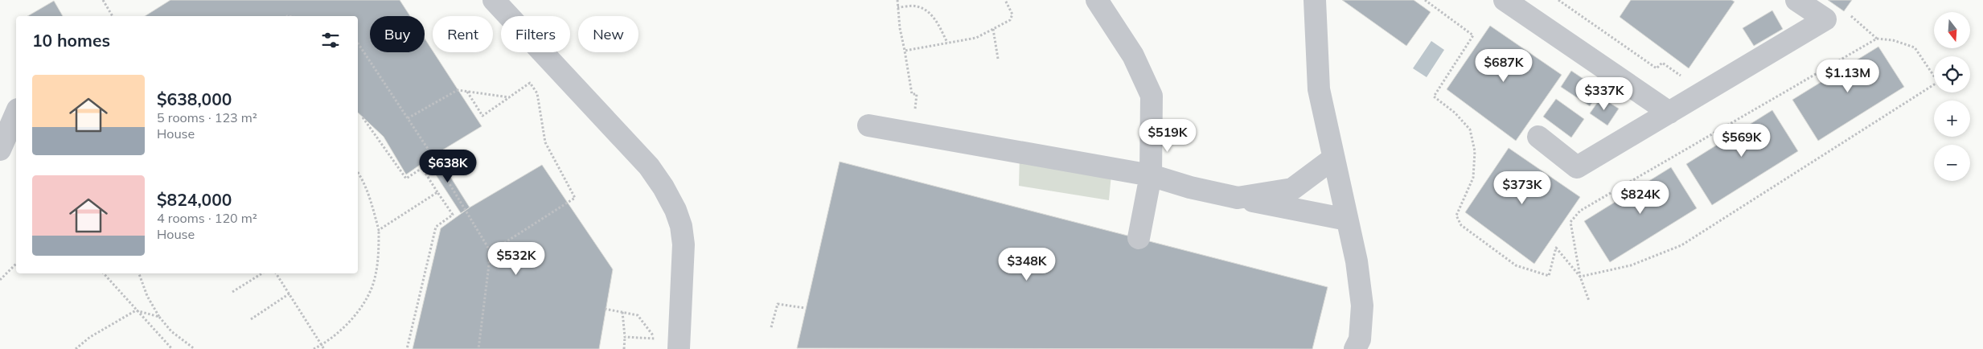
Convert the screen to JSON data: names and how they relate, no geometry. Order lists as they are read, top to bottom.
{
  "north": "bottom",
  "page": {
    "map_buttons": ["+", "−"],
    "chip": [
      "Buy",
      "Rent",
      "Filters",
      "New"
    ],
    "heading": "10 homes",
    "price": [
      "$687K",
      "$1.13M",
      "$337K",
      "$519K",
      "$569K",
      "$638K",
      "$373K",
      "$824K",
      "$532K",
      "$348K"
    ],
    "list": [
      {
        "name": "$638,000",
        "note": "5 rooms · 123 m² · House"
      },
      {
        "name": "$824,000",
        "note": "4 rooms · 120 m² · House"
      }
    ]
  }
}
